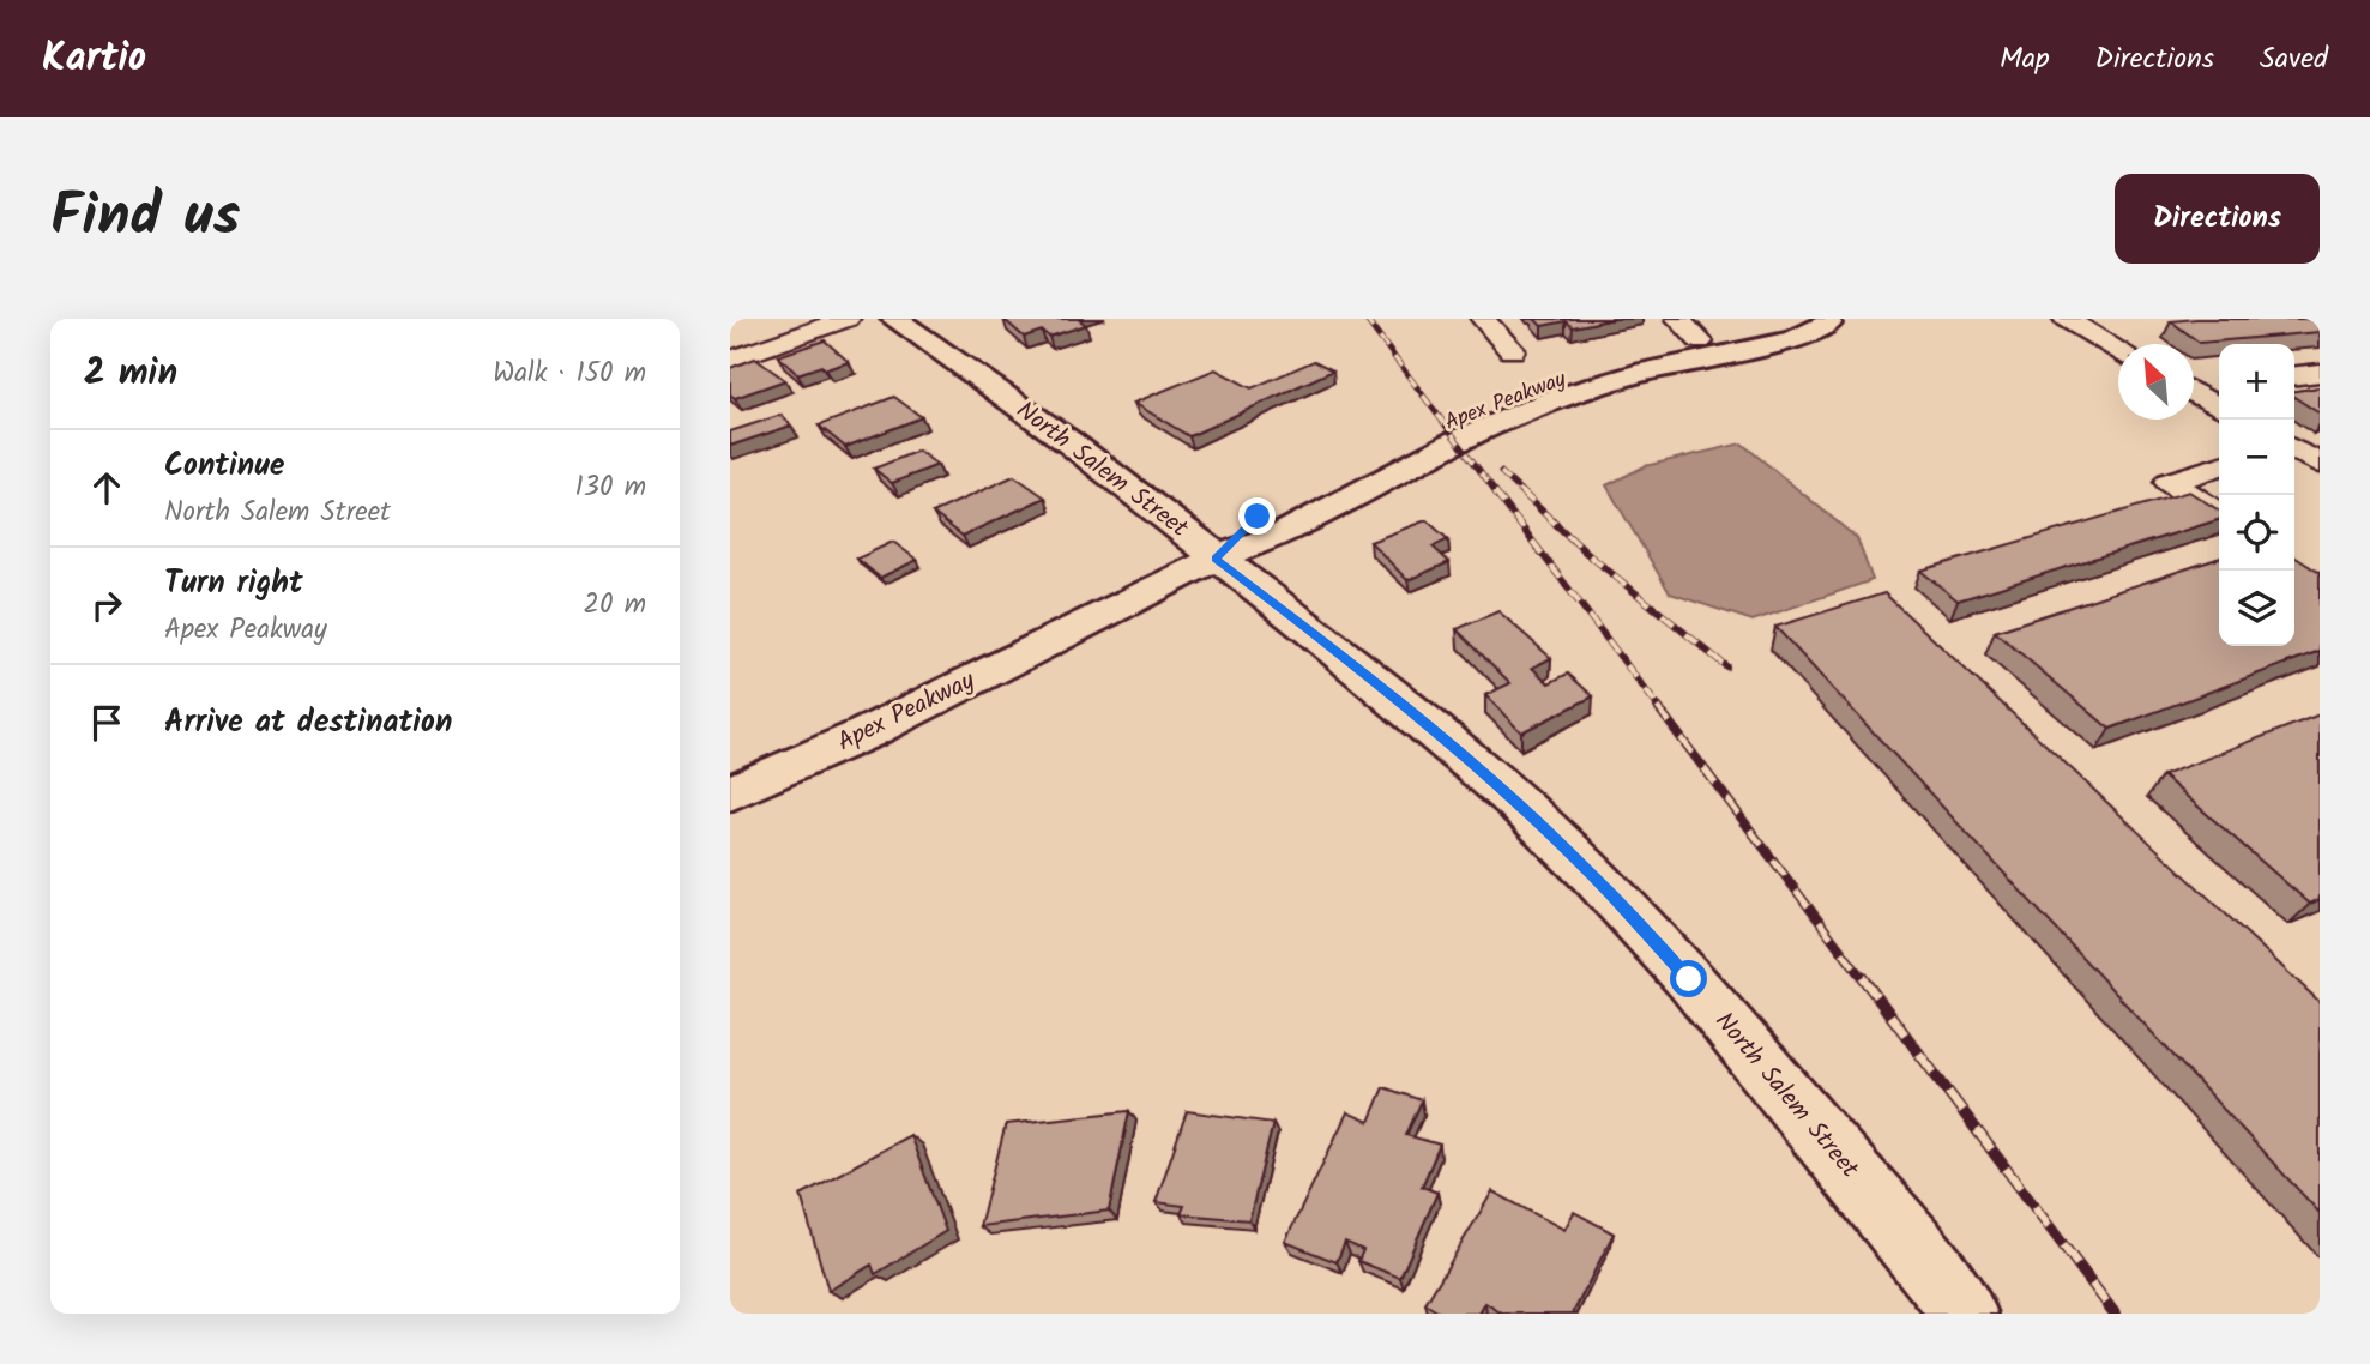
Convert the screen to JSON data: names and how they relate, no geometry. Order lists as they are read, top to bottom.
{
  "streets": {
    "main road": ["Apex Peakway", "North Salem Street"]
  },
  "crossings": [
    ["Apex Peakway", "North Salem Street"]
  ],
  "north": "top left",
  "page": {
    "header": "Kartio",
    "nav": ["Map", "Directions", "Saved"],
    "title": "Find us",
    "buttons": "Directions",
    "heading": ["2 min", "Walk · 150 m"],
    "map_buttons": ["+", "−"],
    "list": [
      ["Continue", "North Salem Street", "130 m"],
      ["Turn right", "Apex Peakway", "20 m"],
      "Arrive at destination"
    ]
  }
}
